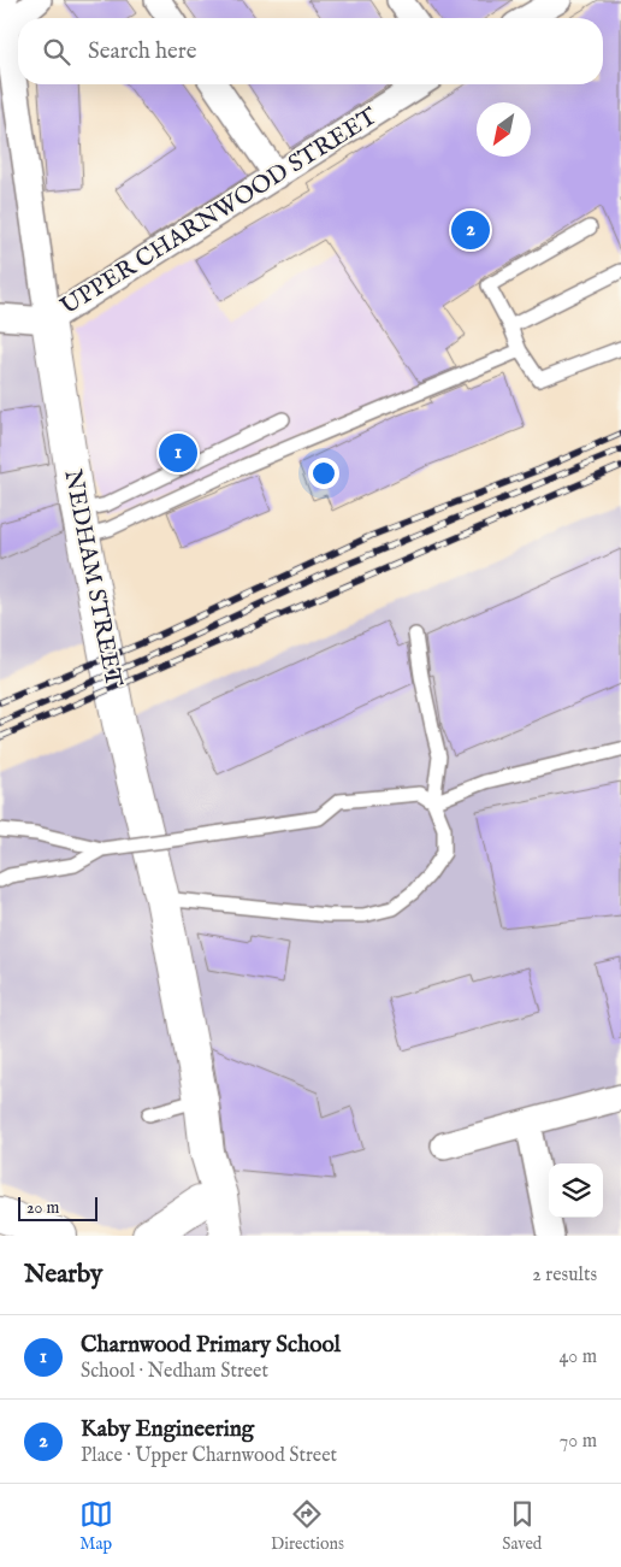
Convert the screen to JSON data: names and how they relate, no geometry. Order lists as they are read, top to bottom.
{
  "streets": {
    "street": ["UPPER CHARNWOOD STREET", "NEDHAM STREET"]
  },
  "crossings": [
    ["UPPER CHARNWOOD STREET", "NEDHAM STREET"]
  ],
  "scale_bar": "20 m",
  "north": "bottom left",
  "page": {
    "search": "Search here",
    "pins": ["2", "1"],
    "scale": "20 m",
    "heading": ["Nearby", "2 results"],
    "list": [
      {
        "mark": "1",
        "name": "Charnwood Primary School",
        "note": "School · Nedham Street",
        "value": "40 m"
      },
      {
        "mark": "2",
        "name": "Kaby Engineering",
        "note": "Place · Upper Charnwood Street",
        "value": "70 m"
      }
    ],
    "nav": ["Map", "Directions", "Saved"]
  }
}
